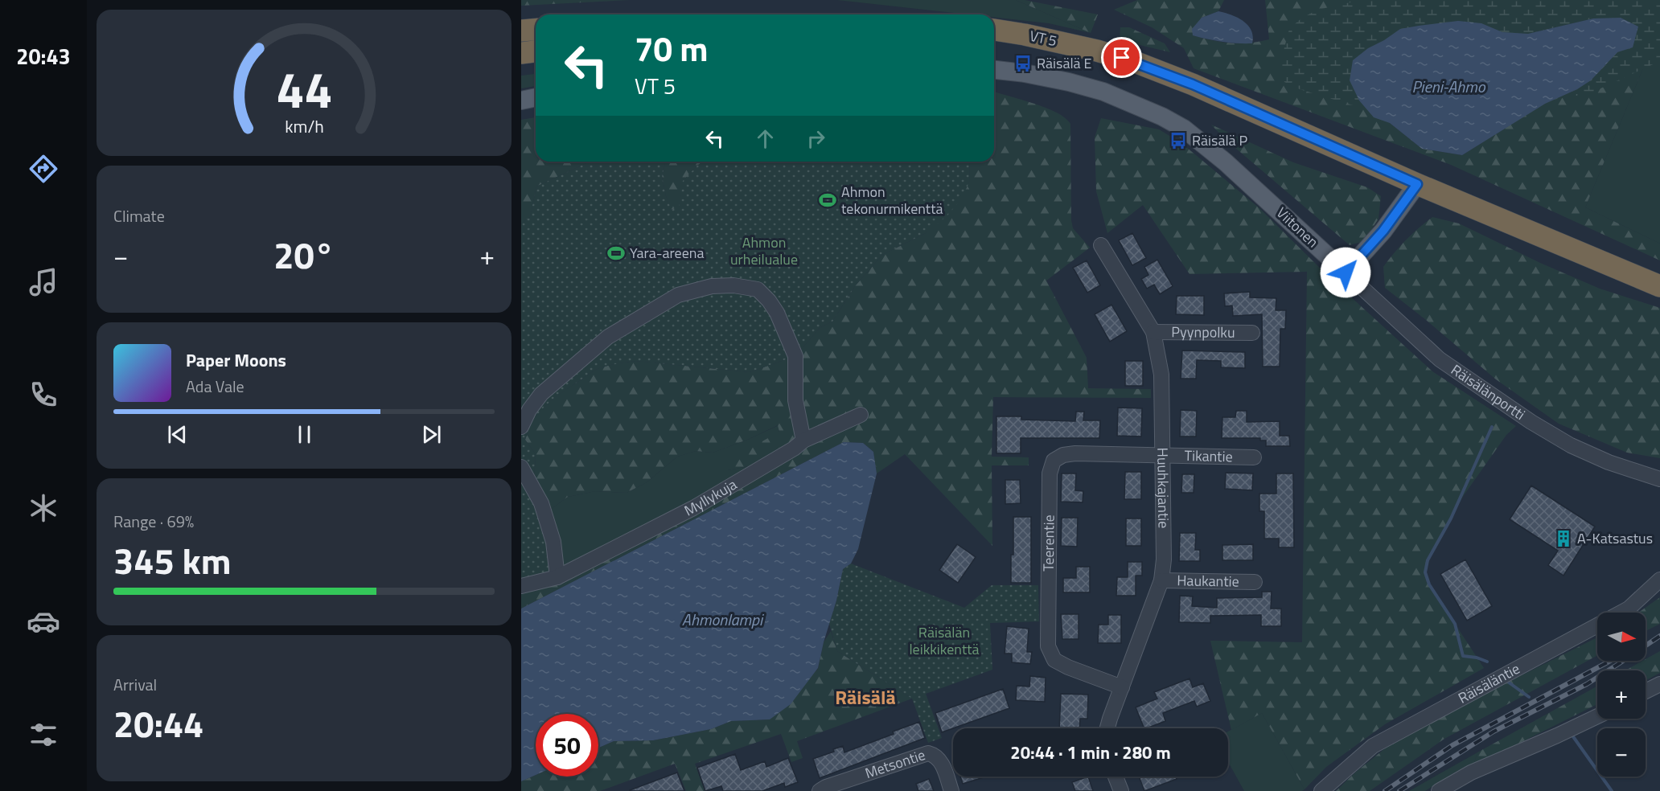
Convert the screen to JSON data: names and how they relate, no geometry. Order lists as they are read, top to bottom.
{
  "streets": {
    "highway": ["VT 5"],
    "main road": ["Viitonen"],
    "street": [
      "Pyynpolku",
      "Räisälänportti",
      "Tikantie",
      "Huuhkajantie",
      "Myllykuja",
      "Teerentie",
      "Haukantie",
      "Räisäläntie",
      "Metsontie"
    ]
  },
  "crossings": [
    ["Viitonen", "Räisälänportti"],
    ["Pyynpolku", "Huuhkajantie"],
    ["Tikantie", "Huuhkajantie"],
    ["Tikantie", "Teerentie"],
    ["Huuhkajantie", "Teerentie"],
    ["Huuhkajantie", "Haukantie"]
  ],
  "districts": ["Räisälä"],
  "water": ["Pieni-Ahmo", "Ahmonlampi"],
  "parks": ["Ahmon urheilualue", "Räisälän leikkikenttä"],
  "places": {
    "bus stop": ["Räisälä E", "Räisälä P"],
    "sports": ["Ahmon tekonurmikenttä", "Yara-areena"],
    "building": ["A-Katsastus"]
  },
  "north": "right",
  "page": {
    "tabs": "20:43",
    "turn": ["70 m", "VT 5"],
    "tile": [
      "Climate",
      ["Range · 69%", "345 km"],
      ["Arrival", "20:44"]
    ],
    "heat": ["−", "20°", "+"],
    "song": ["Paper Moons", "Ada Vale"],
    "map_buttons": ["+", "−"],
    "limit": "50",
    "trip": "20:44 · 1 min · 280 m",
    "gauge": ["44", "km/h"]
  }
}
